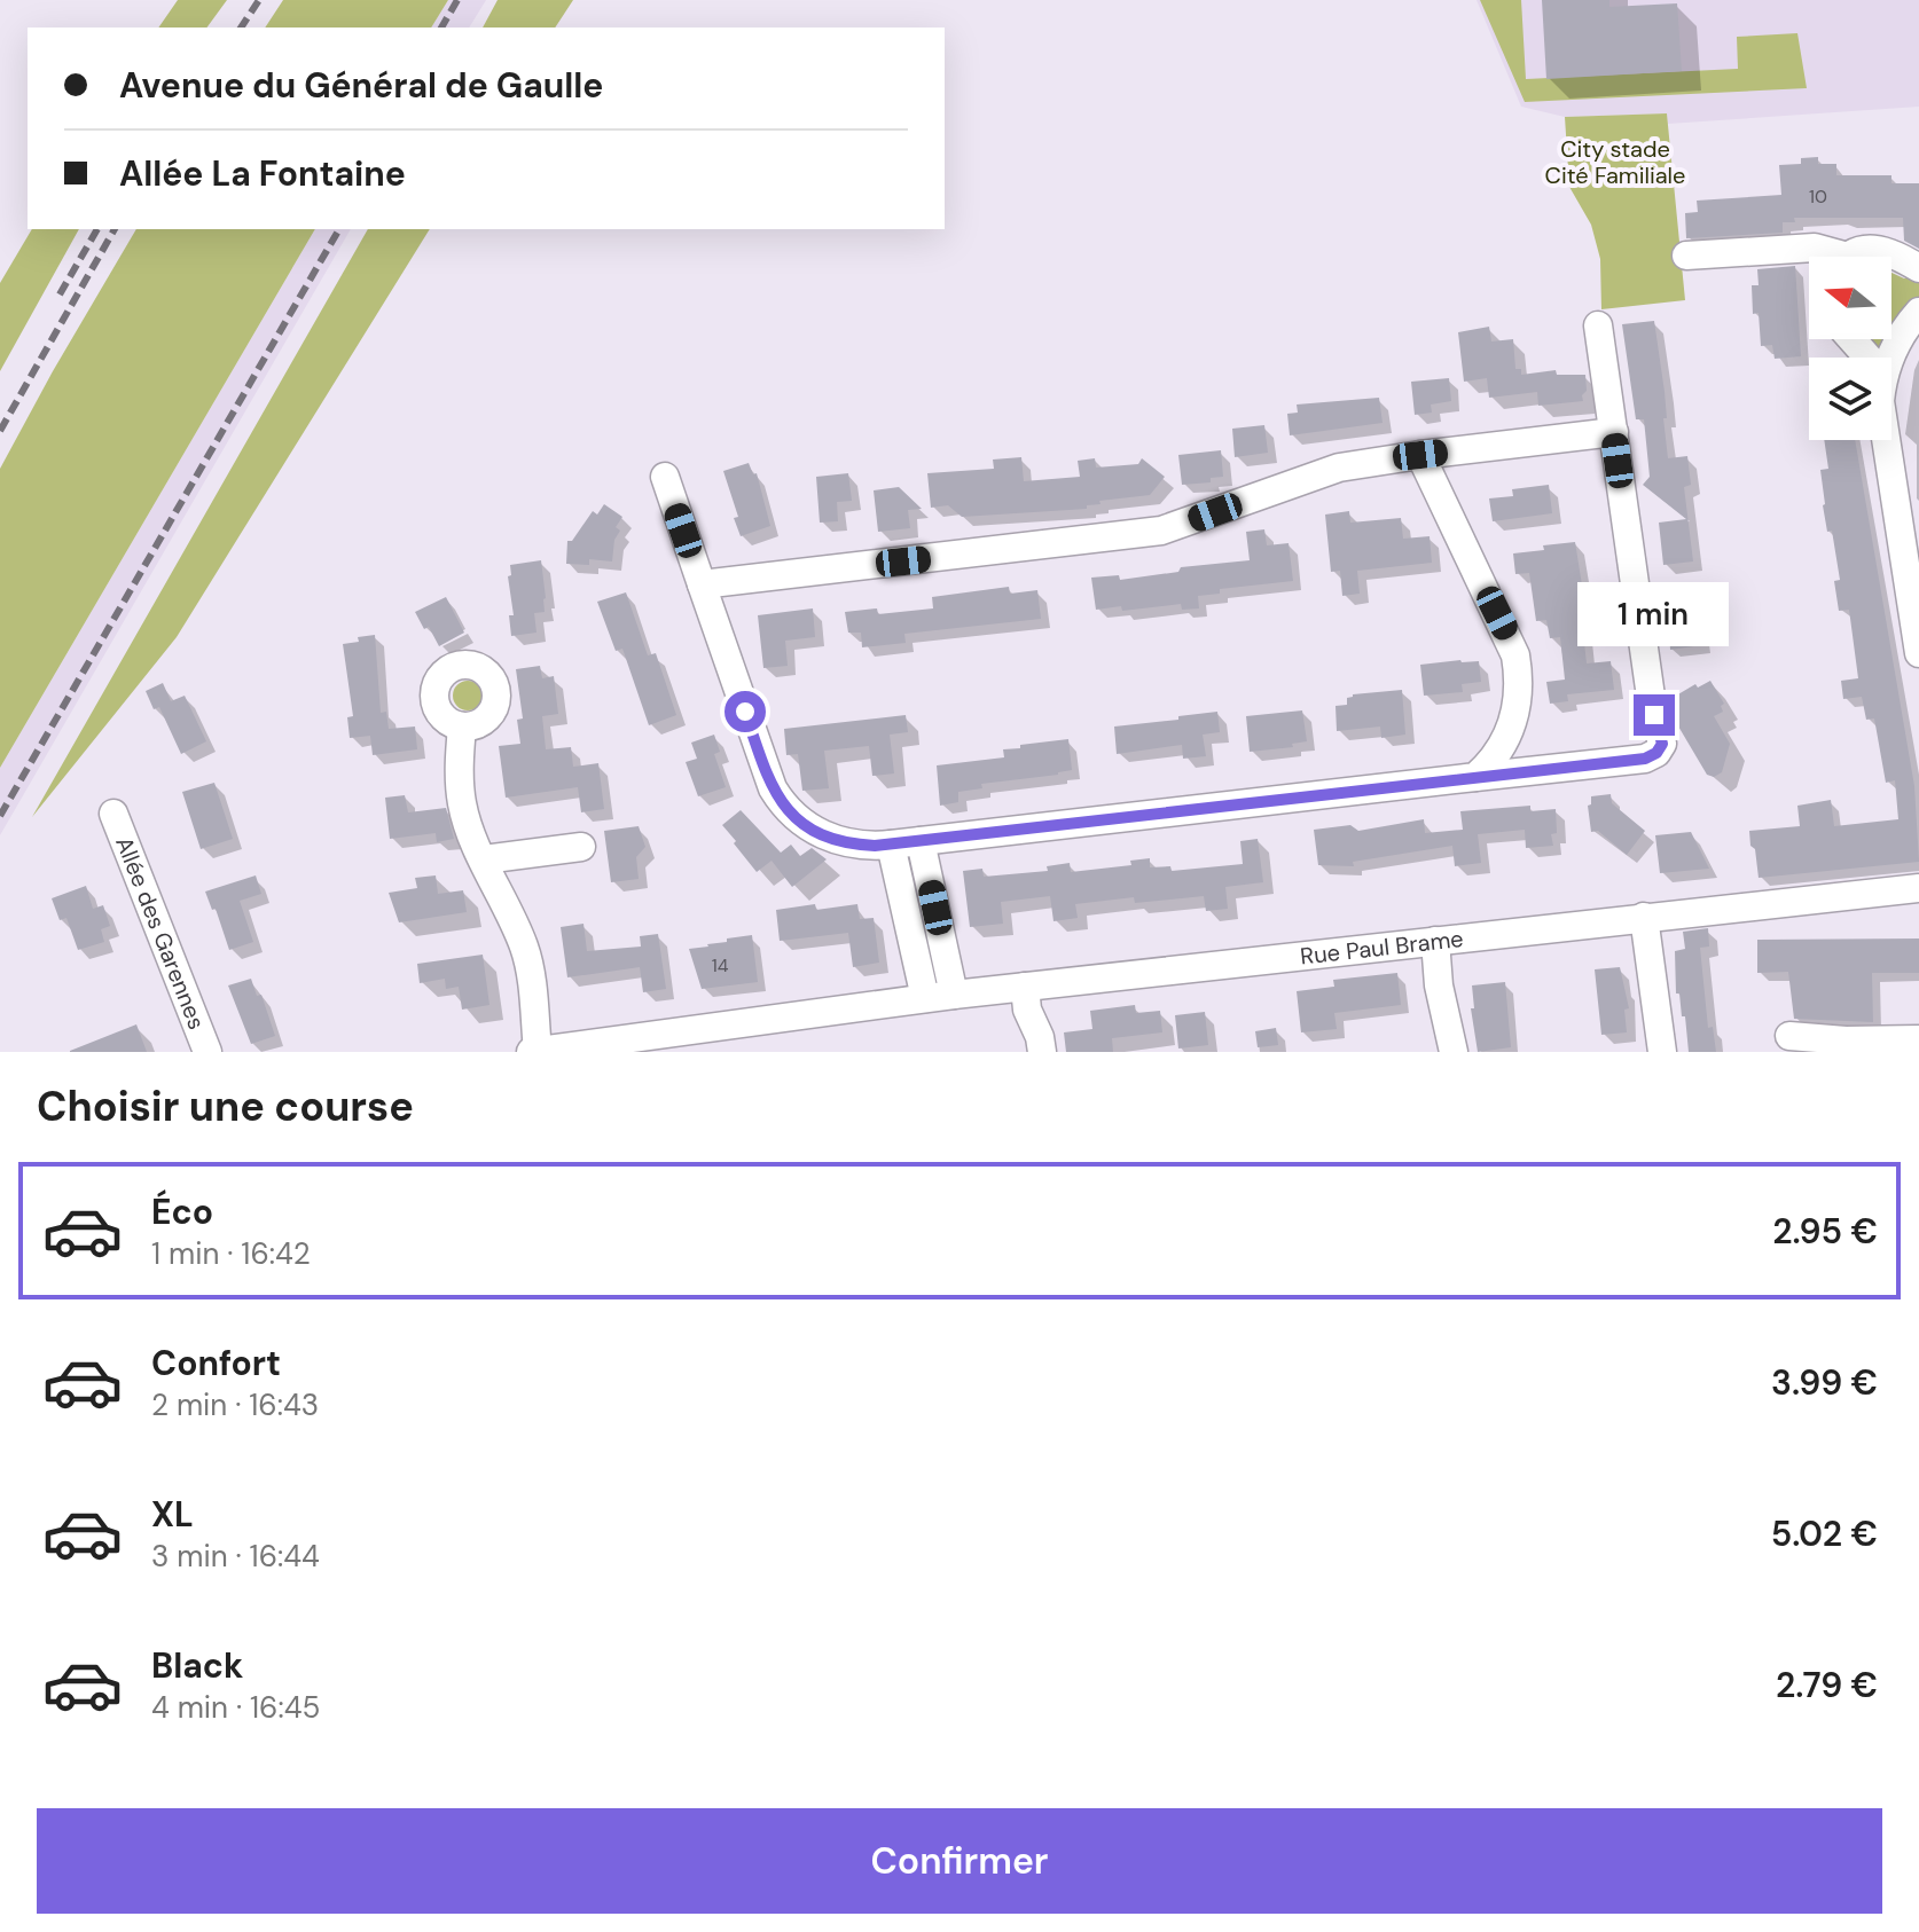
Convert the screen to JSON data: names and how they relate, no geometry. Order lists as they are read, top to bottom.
{
  "streets": {
    "street": ["Allée des Garennes", "Rue Paul Brame"]
  },
  "parks": ["City stade Cité Familiale"],
  "house_numbers": ["10", "14"],
  "north": "left",
  "page": {
    "banner": ["Avenue du Général de Gaulle", "Allée La Fontaine"],
    "bubble": "1 min",
    "heading": "Choisir une course",
    "list": [
      {
        "name": "Éco",
        "note": "1 min · 16:42",
        "value": "2.95 €"
      },
      {
        "name": "Confort",
        "note": "2 min · 16:43",
        "value": "3.99 €"
      },
      {
        "name": "XL",
        "note": "3 min · 16:44",
        "value": "5.02 €"
      },
      {
        "name": "Black",
        "note": "4 min · 16:45",
        "value": "2.79 €"
      }
    ],
    "buttons": "Confirmer"
  }
}
